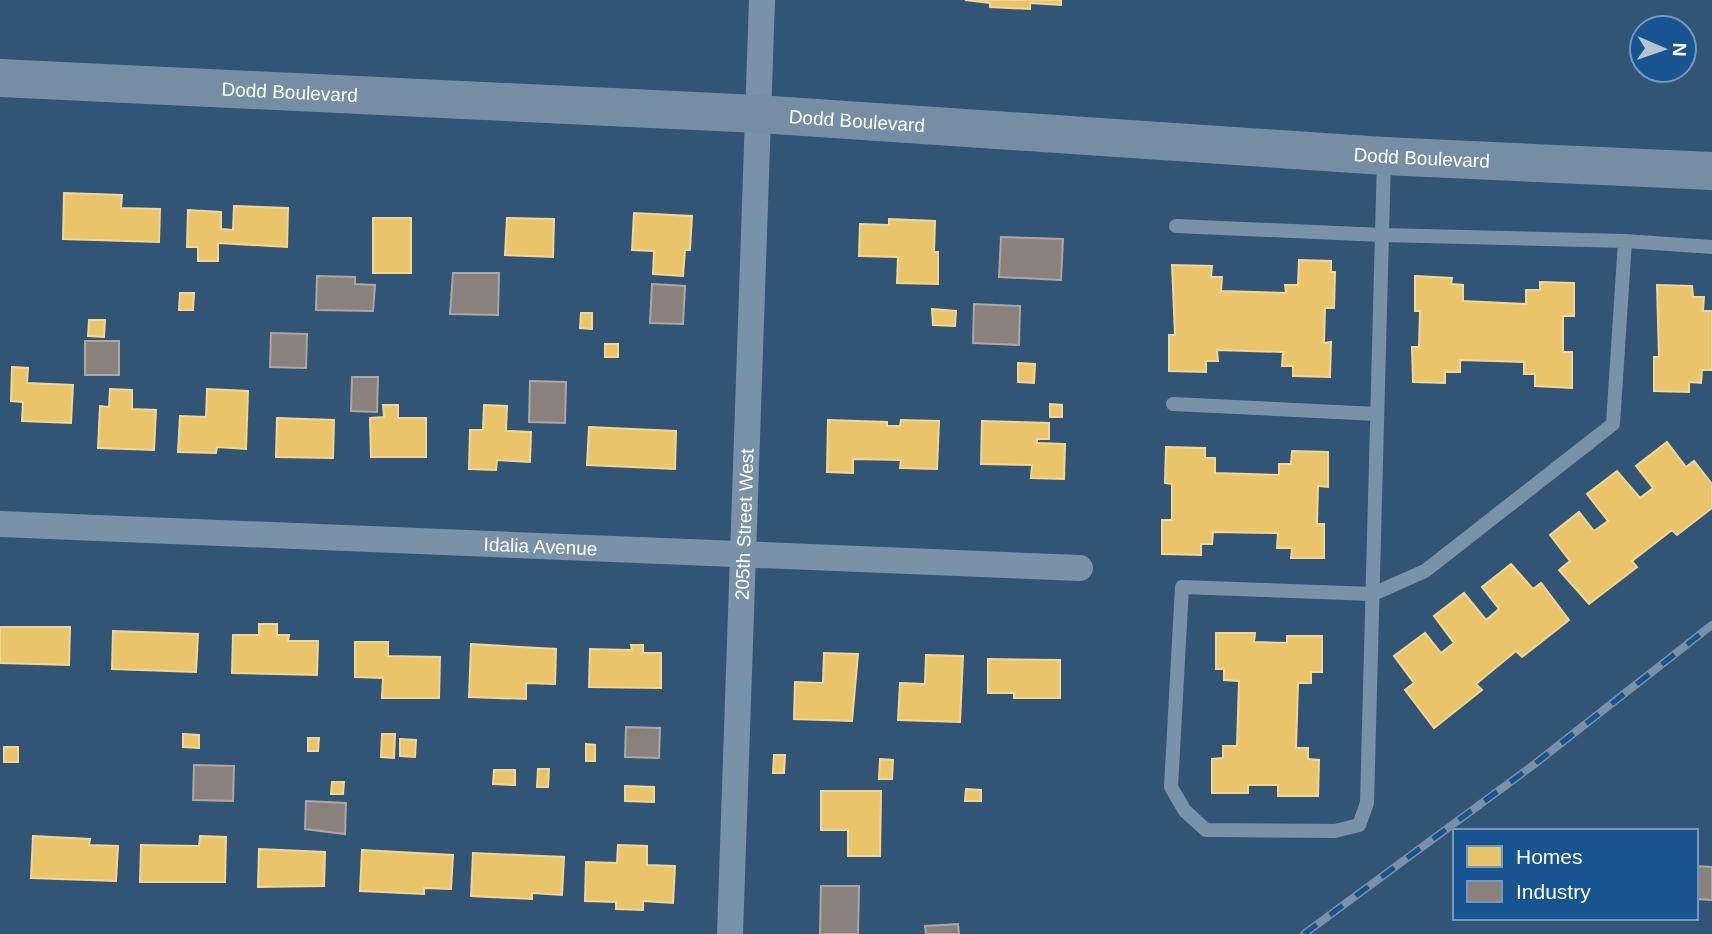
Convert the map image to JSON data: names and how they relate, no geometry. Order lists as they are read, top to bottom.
{
  "streets": {
    "main road": ["Dodd Boulevard"],
    "street": ["205th Street West", "Idalia Avenue"]
  },
  "crossings": [
    ["Dodd Boulevard", "205th Street West"],
    ["205th Street West", "Idalia Avenue"]
  ],
  "legend": ["Homes", "Industry"],
  "north": "right"
}
